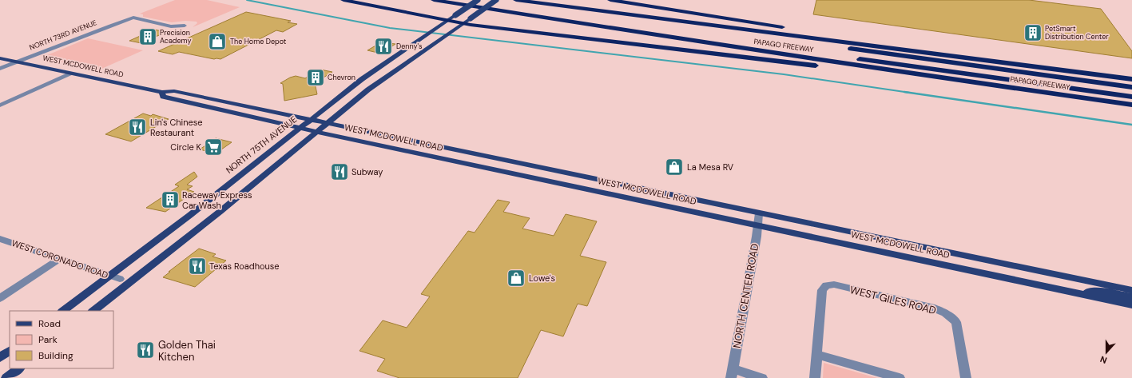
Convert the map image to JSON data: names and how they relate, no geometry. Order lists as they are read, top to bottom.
{
  "streets": {
    "highway": ["PAPAGO FREEWAY"],
    "main road": ["WEST MCDOWELL ROAD", "NORTH 75TH AVENUE"],
    "street": [
      "NORTH 73RD AVENUE",
      "WEST CORONADO ROAD",
      "NORTH CENTER ROAD",
      "WEST GILES ROAD"
    ]
  },
  "crossings": [
    ["NORTH 73RD AVENUE", "WEST MCDOWELL ROAD"],
    ["WEST MCDOWELL ROAD", "NORTH 75TH AVENUE"],
    ["WEST MCDOWELL ROAD", "NORTH CENTER ROAD"],
    ["NORTH 75TH AVENUE", "WEST CORONADO ROAD"]
  ],
  "places": {
    "building": [
      "PetSmart Distribution Center",
      "Precision Academy",
      "Chevron",
      "Raceway Express Car Wash"
    ],
    "shop": ["The Home Depot", "La Mesa RV", "Lowe's"],
    "restaurant": [
      "Denny's",
      "Lin's Chinese Restaurant",
      "Subway",
      "Texas Roadhouse",
      "Golden Thai Kitchen"
    ],
    "supermarket": ["Circle K"]
  },
  "legend": ["Road", "Park", "Building"],
  "north": "bottom"
}
